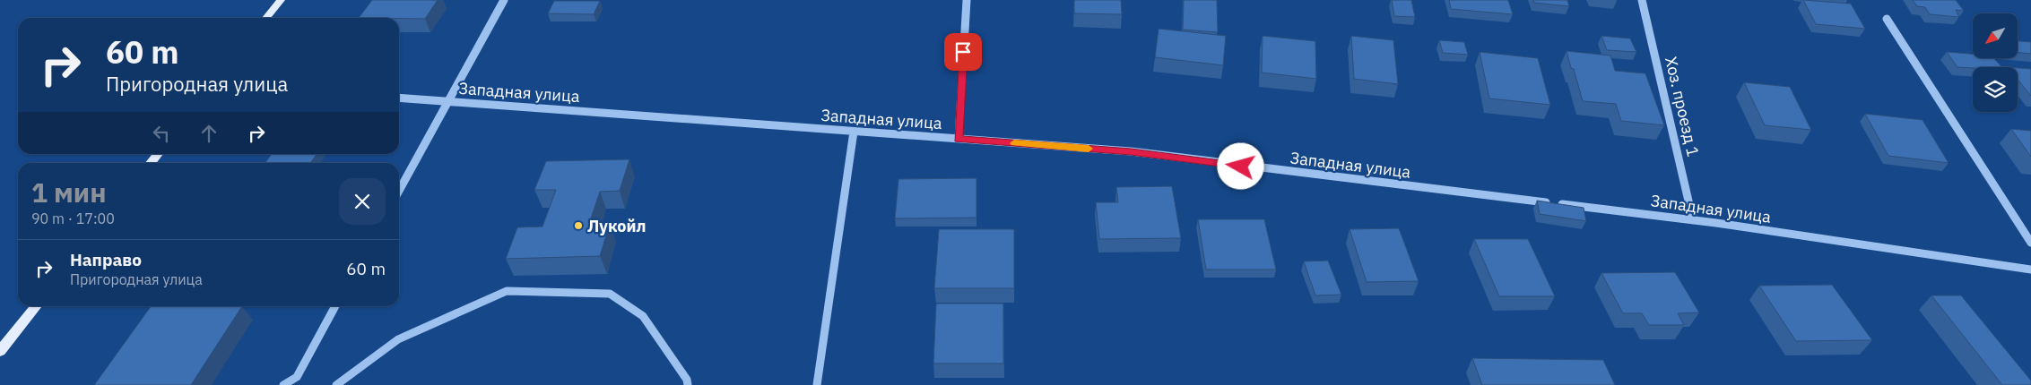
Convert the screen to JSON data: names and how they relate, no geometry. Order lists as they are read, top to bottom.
{
  "streets": {
    "street": ["Западная улица", "Хоз. проезд 1"]
  },
  "crossings": [
    ["Западная улица", "Хоз. проезд 1"]
  ],
  "places": ["Лукойл"],
  "north": "bottom left",
  "page": {
    "turn": ["60 m", "Пригородная улица"],
    "heading": ["1 мин", "90 m · 17:00"],
    "list": [
      {
        "name": "Направо",
        "note": "Пригородная улица",
        "value": "60 m"
      }
    ]
  }
}
